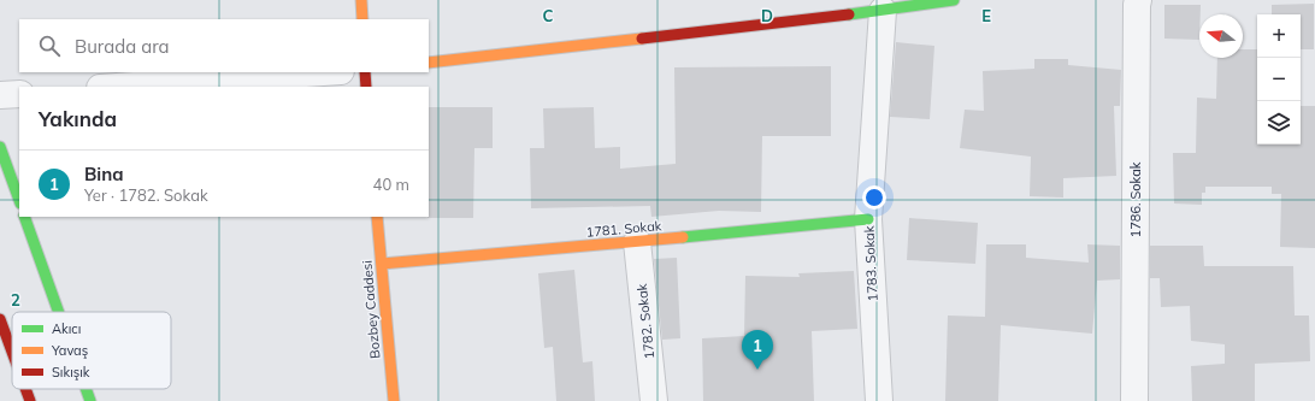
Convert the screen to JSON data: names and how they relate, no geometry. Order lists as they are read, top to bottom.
{
  "streets": {
    "main road": ["1781. Sokak", "Bozbey Caddesi"],
    "street": ["1786. Sokak", "1783. Sokak", "1782. Sokak"]
  },
  "crossings": [
    ["1781. Sokak", "1783. Sokak"],
    ["1781. Sokak", "Bozbey Caddesi"],
    ["1781. Sokak", "1782. Sokak"]
  ],
  "legend": ["Akıcı", "Yavaş", "Sıkışık"],
  "north": "left",
  "page": {
    "map_buttons": ["+", "−"],
    "search": "Burada ara",
    "heading": "Yakında",
    "list": [
      {
        "mark": "1",
        "name": "Bina",
        "note": "Yer · 1782. Sokak",
        "value": "40 m"
      }
    ],
    "pins": "1"
  },
  "grid": {
    "columns": ["C", "D", "E"],
    "rows": ["2"]
  }
}
